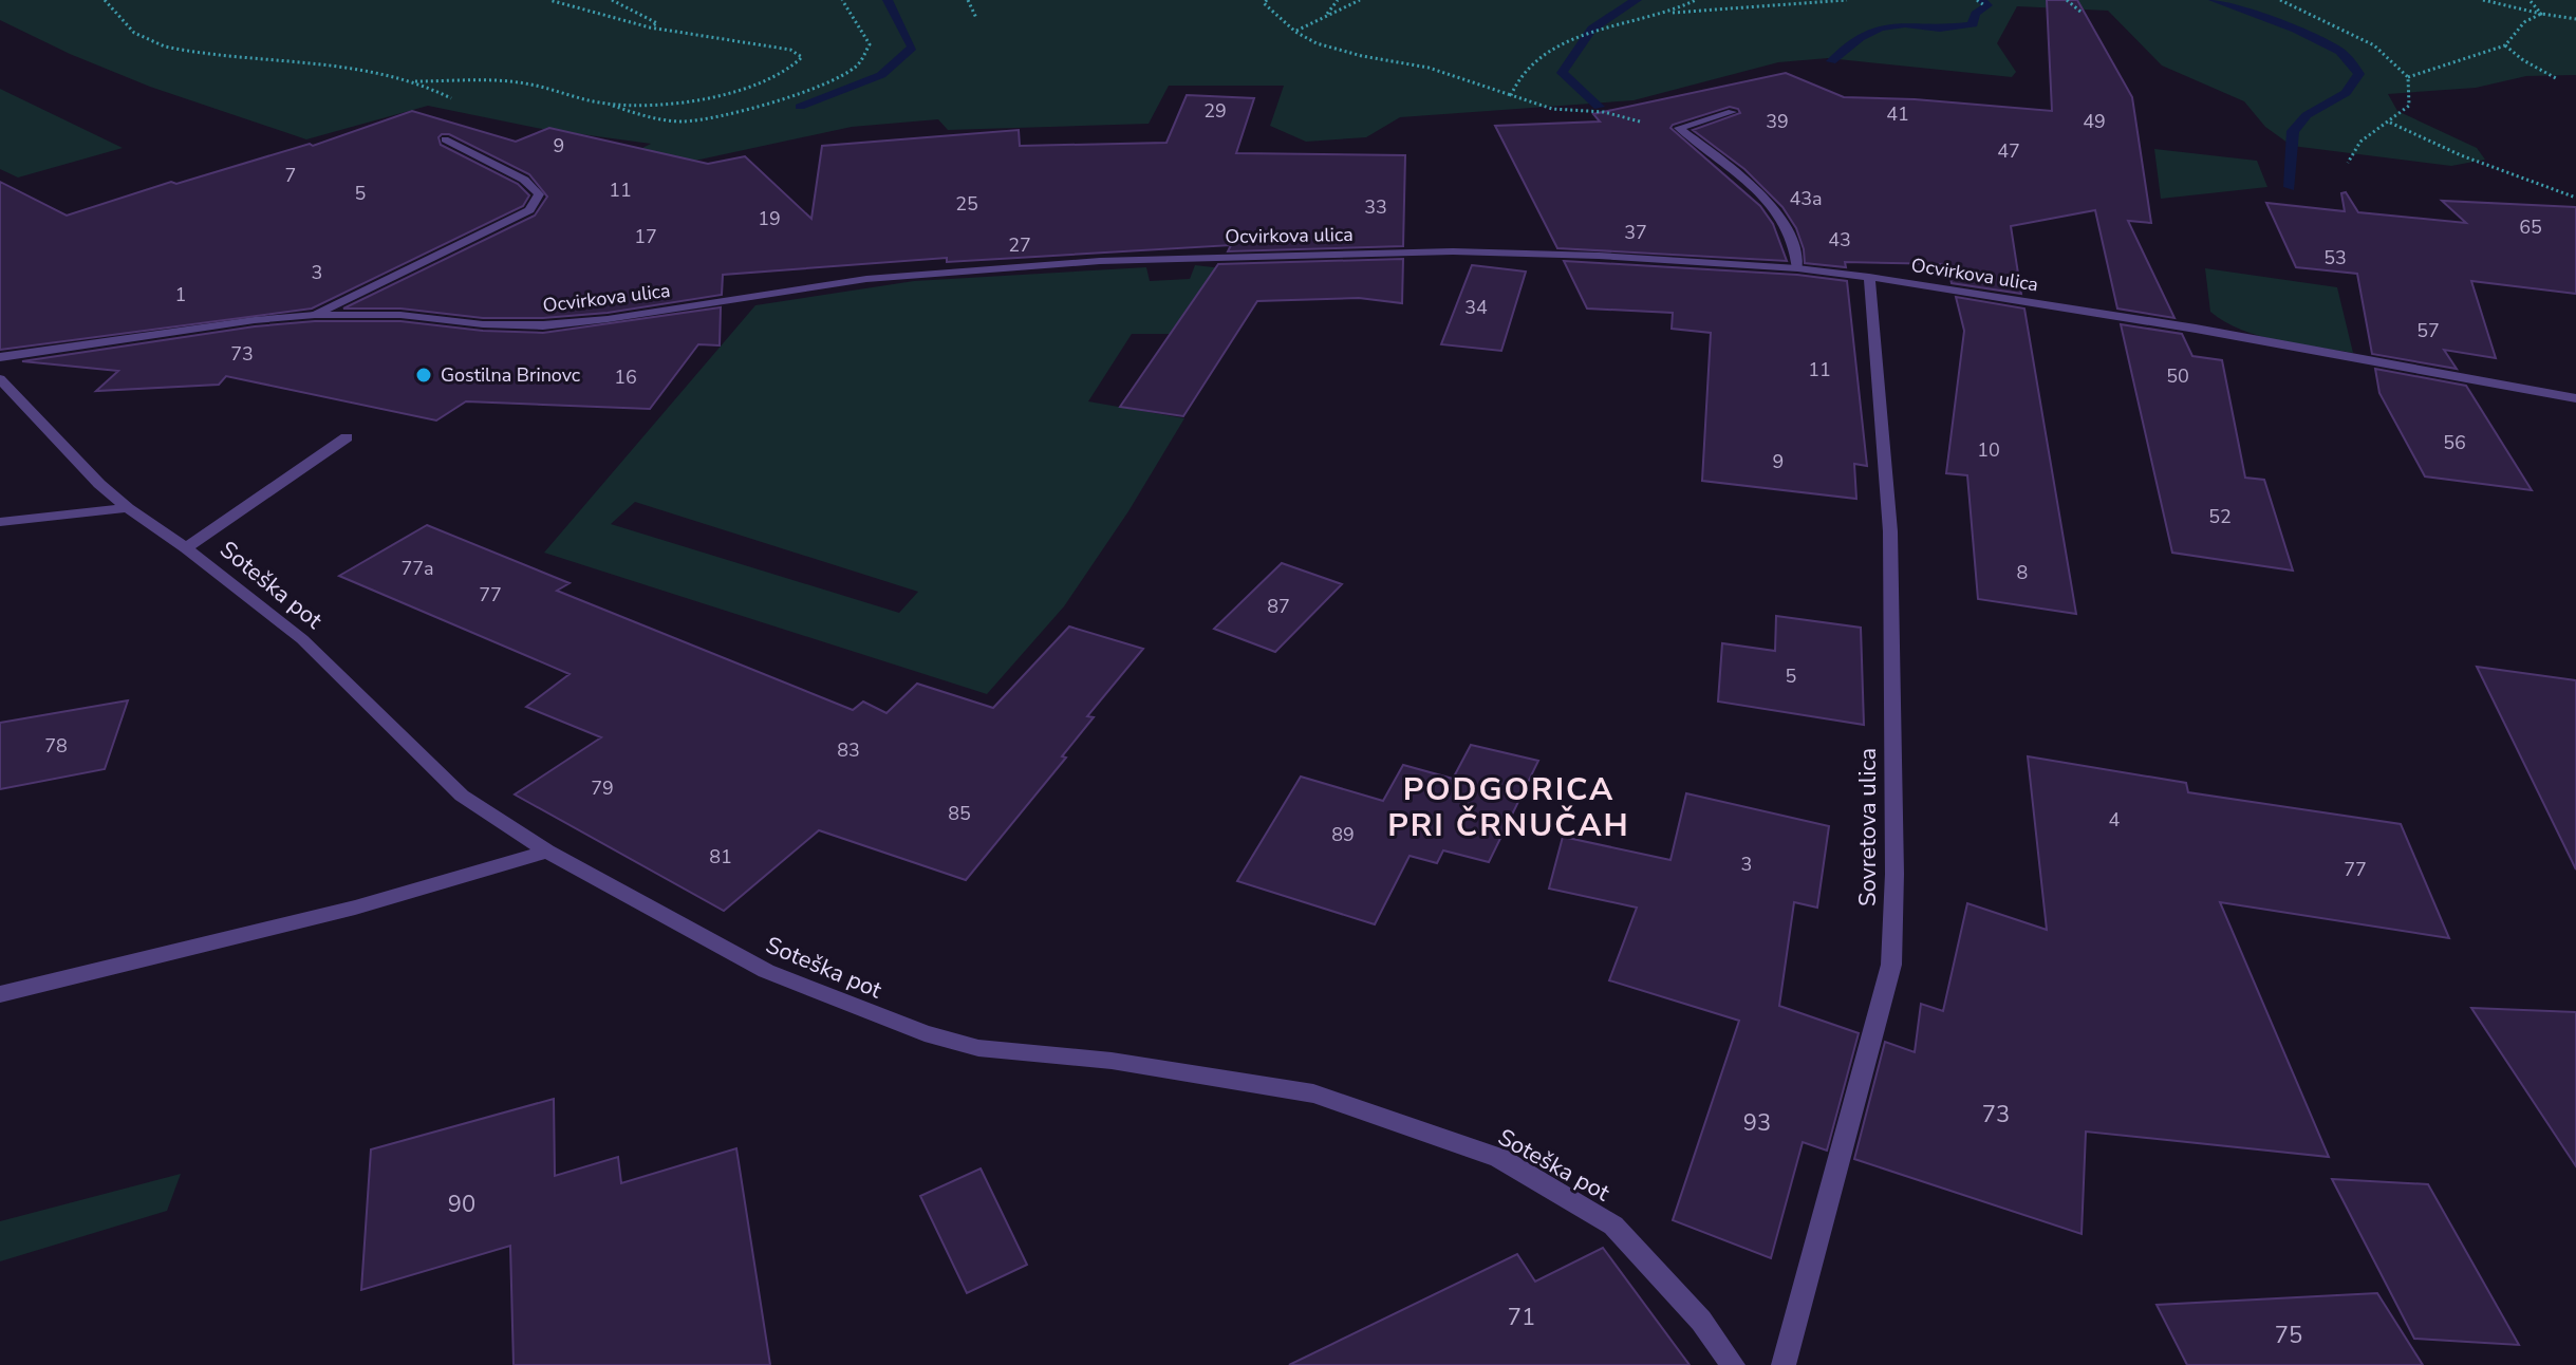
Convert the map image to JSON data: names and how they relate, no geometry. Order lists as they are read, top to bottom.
{
  "streets": {
    "street": ["Ocvirkova ulica", "Soteška pot", "Sovretova ulica"]
  },
  "crossings": [
    ["Ocvirkova ulica", "Sovretova ulica"]
  ],
  "districts": ["PODGORICA PRI ČRNUČAH"],
  "places": ["Gostilna Brinovc"],
  "house_numbers": [
    "29",
    "41",
    "39",
    "49",
    "9",
    "47",
    "7",
    "11",
    "5",
    "43a",
    "25",
    "33",
    "19",
    "65",
    "37",
    "17",
    "43",
    "27",
    "53",
    "3",
    "1",
    "34",
    "57",
    "73",
    "11",
    "50",
    "16",
    "56",
    "10",
    "9",
    "52",
    "77a",
    "8",
    "77",
    "87",
    "5",
    "78",
    "83",
    "79",
    "85",
    "4",
    "89",
    "81",
    "3",
    "77",
    "73",
    "93",
    "90",
    "71",
    "75"
  ]
}
